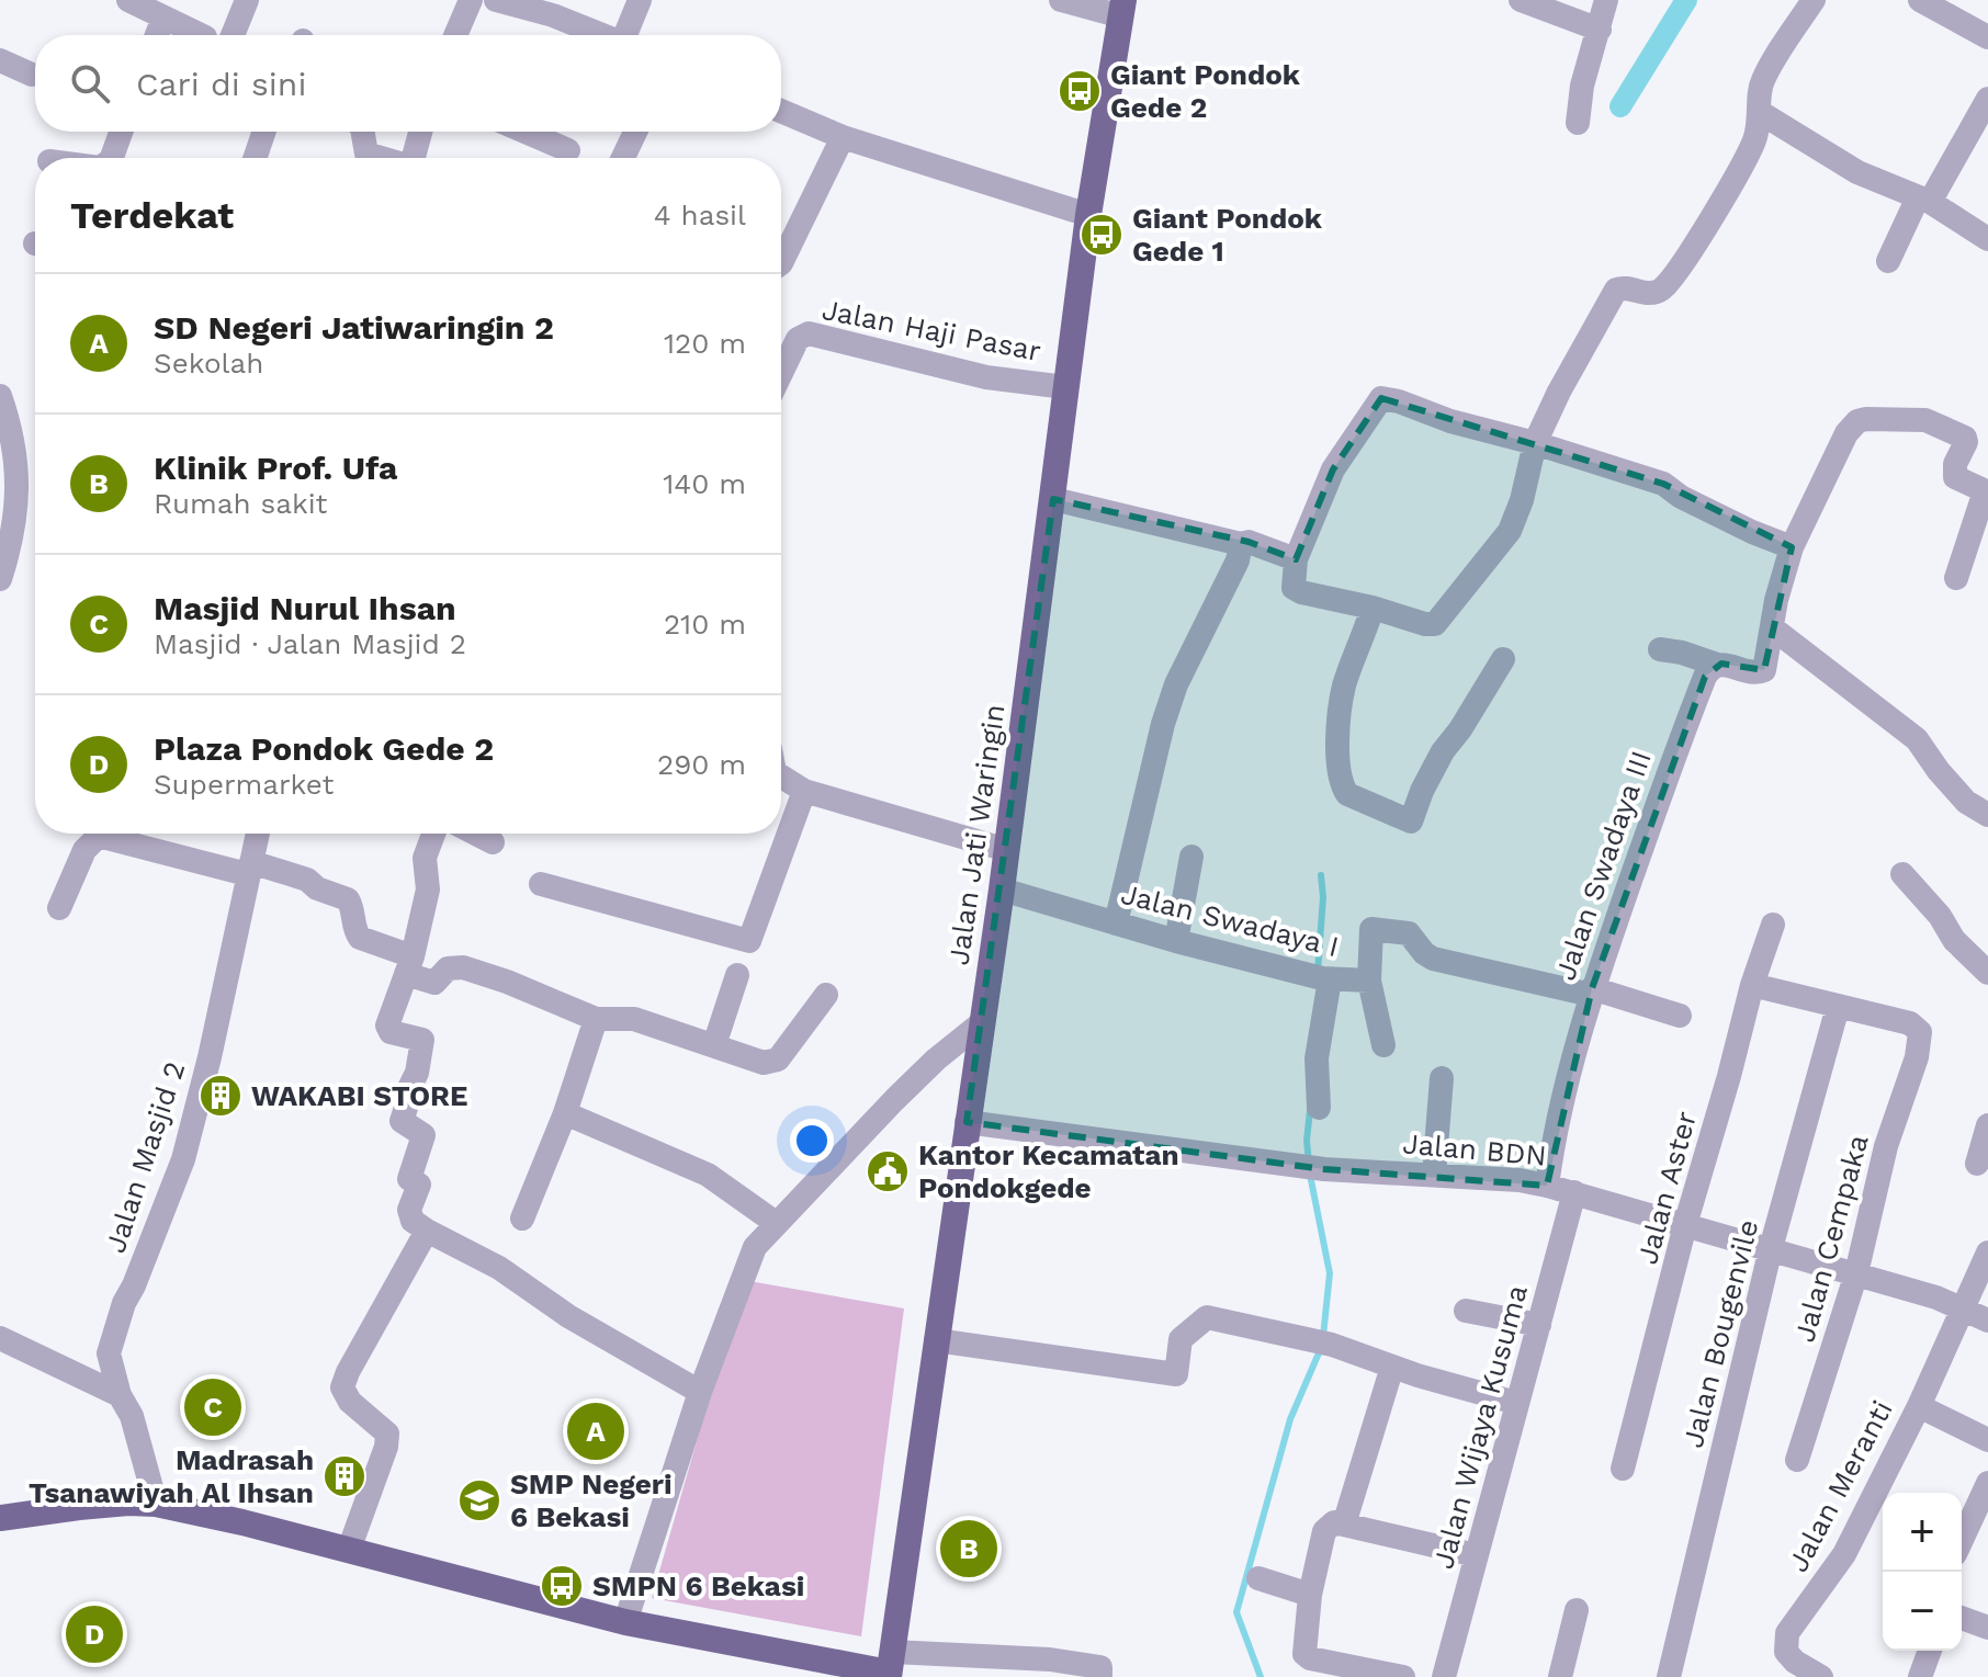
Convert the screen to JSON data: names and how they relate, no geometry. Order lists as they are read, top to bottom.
{
  "streets": {
    "main road": ["Jalan Jati Waringin"],
    "street": [
      "Jalan Haji Pasar",
      "Jalan Swadaya III",
      "Jalan Swadaya I",
      "Jalan BDN",
      "Jalan Masjid 2",
      "Jalan Aster",
      "Jalan Cempaka",
      "Jalan Bougenvile",
      "Jalan Wijaya Kusuma",
      "Jalan Meranti"
    ]
  },
  "crossings": [
    ["Jalan Haji Pasar", "Jalan Jati Waringin"],
    ["Jalan Jati Waringin", "Jalan Swadaya I"],
    ["Jalan Jati Waringin", "Jalan BDN"],
    ["Jalan Swadaya III", "Jalan Swadaya I"],
    ["Jalan Swadaya III", "Jalan BDN"],
    ["Jalan BDN", "Jalan Aster"],
    ["Jalan BDN", "Jalan Cempaka"],
    ["Jalan BDN", "Jalan Bougenvile"],
    ["Jalan BDN", "Jalan Wijaya Kusuma"],
    ["Jalan BDN", "Jalan Meranti"],
    ["Jalan Cempaka", "Jalan Bougenvile"]
  ],
  "places": {
    "bus stop": ["Giant Pondok Gede 2", "Giant Pondok Gede 1", "SMPN 6 Bekasi"],
    "building": ["WAKABI STORE", "Madrasah Tsanawiyah Al Ihsan"],
    "public building": ["Kantor Kecamatan Pondokgede"],
    "school or university": ["SMP Negeri 6 Bekasi"]
  },
  "page": {
    "search": "Cari di sini",
    "heading": ["Terdekat", "4 hasil"],
    "list": [
      {
        "mark": "A",
        "name": "SD Negeri Jatiwaringin 2",
        "note": "Sekolah",
        "value": "120 m"
      },
      {
        "mark": "B",
        "name": "Klinik Prof. Ufa",
        "note": "Rumah sakit",
        "value": "140 m"
      },
      {
        "mark": "C",
        "name": "Masjid Nurul Ihsan",
        "note": "Masjid · Jalan Masjid 2",
        "value": "210 m"
      },
      {
        "mark": "D",
        "name": "Plaza Pondok Gede 2",
        "note": "Supermarket",
        "value": "290 m"
      }
    ],
    "pins": [
      "C",
      "A",
      "B",
      "D"
    ],
    "map_buttons": ["+", "−"]
  }
}
